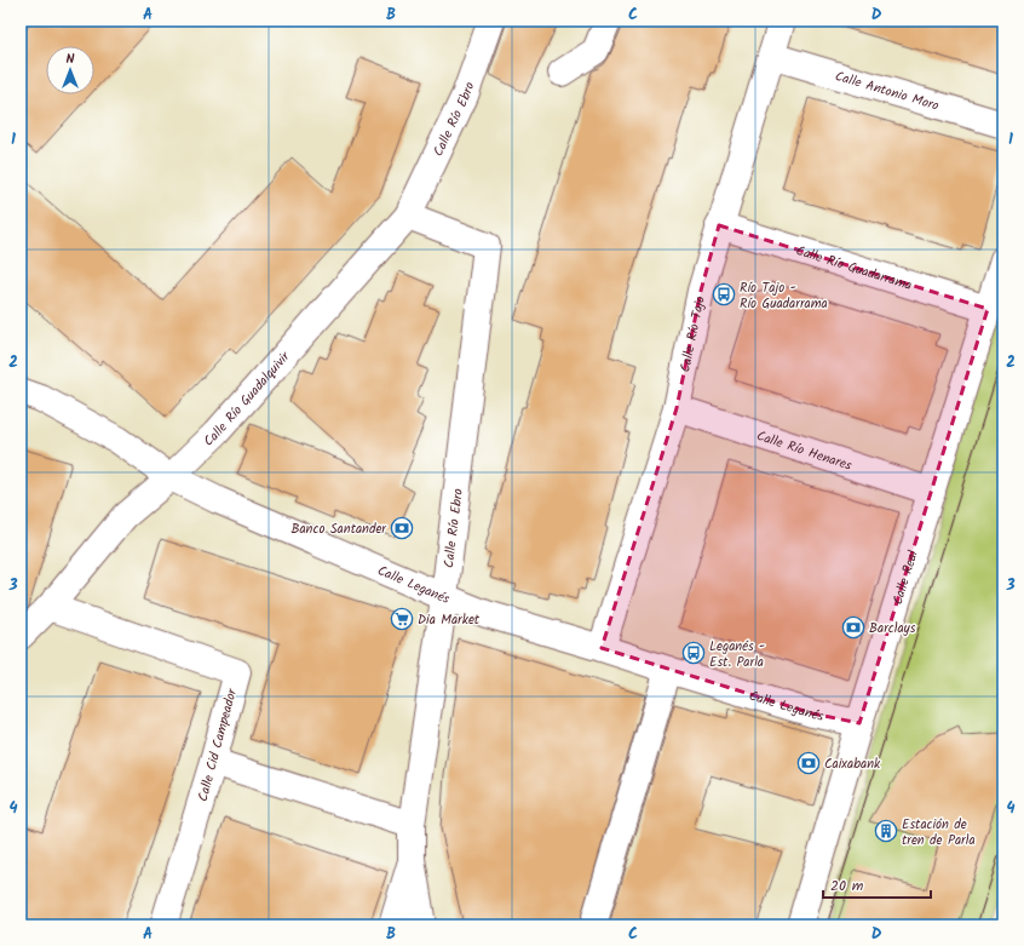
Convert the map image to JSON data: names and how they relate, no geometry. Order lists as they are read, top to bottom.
{
  "streets": {
    "street": [
      "Calle Antonio Moro",
      "Calle Río Ebro",
      "Calle Río Guadarrama",
      "Calle Río Tajo",
      "Calle Río Guadalquivir",
      "Calle Río Henares",
      "Calle Real",
      "Calle Leganés",
      "Calle Cid Campeador"
    ]
  },
  "crossings": [
    ["Calle Antonio Moro", "Calle Río Tajo"],
    ["Calle Río Ebro", "Calle Río Guadalquivir"],
    ["Calle Río Ebro", "Calle Leganés"],
    ["Calle Río Guadarrama", "Calle Río Tajo"],
    ["Calle Río Guadarrama", "Calle Real"],
    ["Calle Río Tajo", "Calle Río Henares"],
    ["Calle Río Tajo", "Calle Leganés"],
    ["Calle Río Guadalquivir", "Calle Leganés"],
    ["Calle Río Guadalquivir", "Calle Cid Campeador"],
    ["Calle Río Henares", "Calle Real"],
    ["Calle Real", "Calle Leganés"]
  ],
  "places": {
    "bus stop": ["Río Tajo - Río Guadarrama", "Leganés - Est. Parla"],
    "bank": ["Banco Santander", "Barclays", "Caixabank"],
    "supermarket": ["Dia Market"],
    "building": ["Estación de tren de Parla"]
  },
  "scale_bar": "20 m",
  "north": "top",
  "grid": {
    "columns": [
      "A",
      "B",
      "C",
      "D"
    ],
    "rows": [
      "1",
      "2",
      "3",
      "4"
    ]
  }
}
